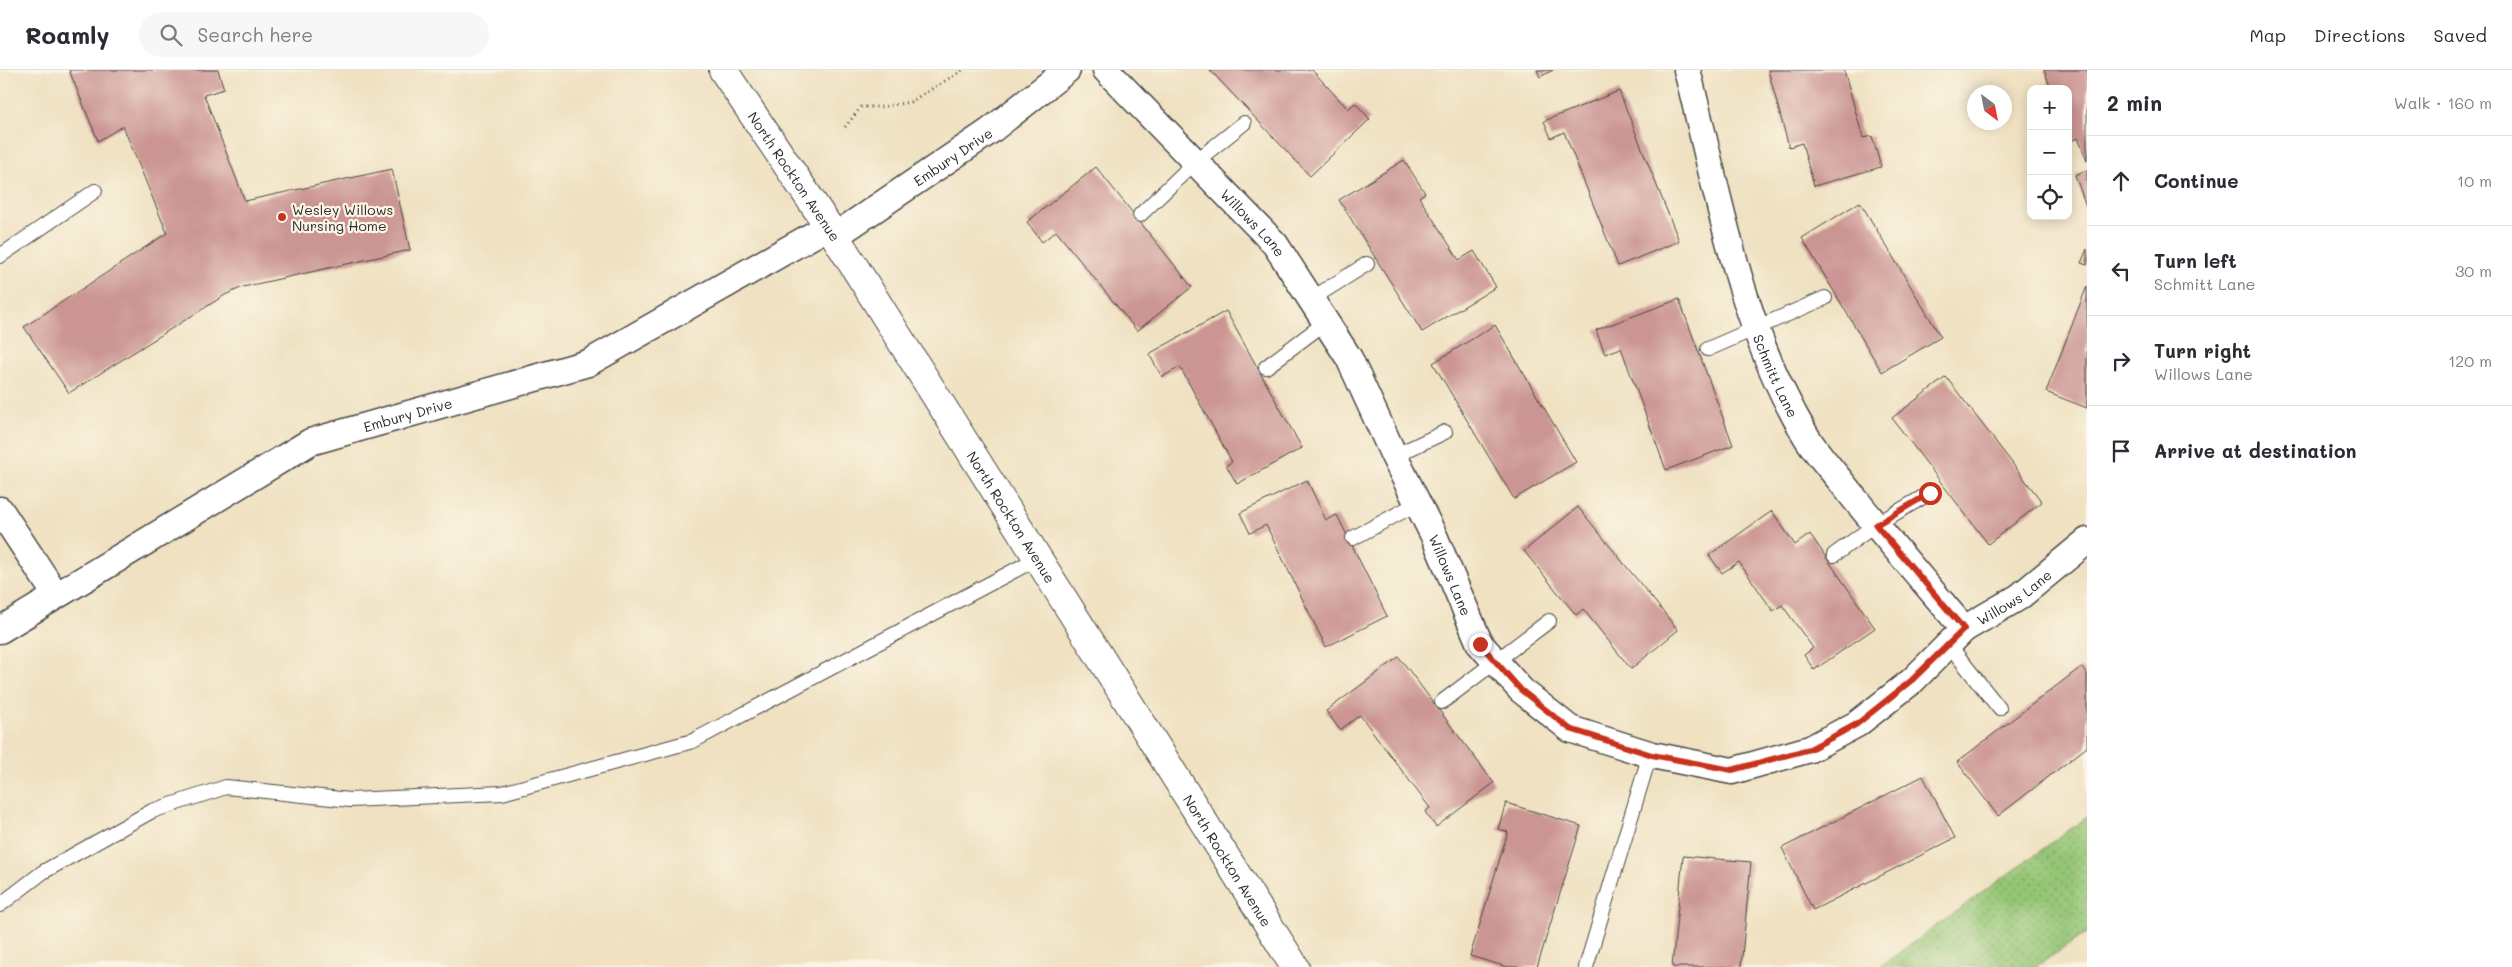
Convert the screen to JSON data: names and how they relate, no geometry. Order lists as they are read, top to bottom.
{
  "streets": {
    "street": [
      "Embury Drive",
      "North Rockton Avenue",
      "Willows Lane",
      "Schmitt Lane"
    ]
  },
  "crossings": [
    ["Embury Drive", "North Rockton Avenue"],
    ["Willows Lane", "Schmitt Lane"]
  ],
  "places": ["Wesley Willows Nursing Home"],
  "north": "bottom right",
  "page": {
    "header": "Roamly",
    "search": "Search here",
    "nav": ["Map", "Directions", "Saved"],
    "heading": ["2 min", "Walk · 160 m"],
    "map_buttons": ["+", "−"],
    "list": [
      ["Continue", "10 m"],
      ["Turn left", "Schmitt Lane", "30 m"],
      ["Turn right", "Willows Lane", "120 m"],
      "Arrive at destination"
    ]
  }
}
